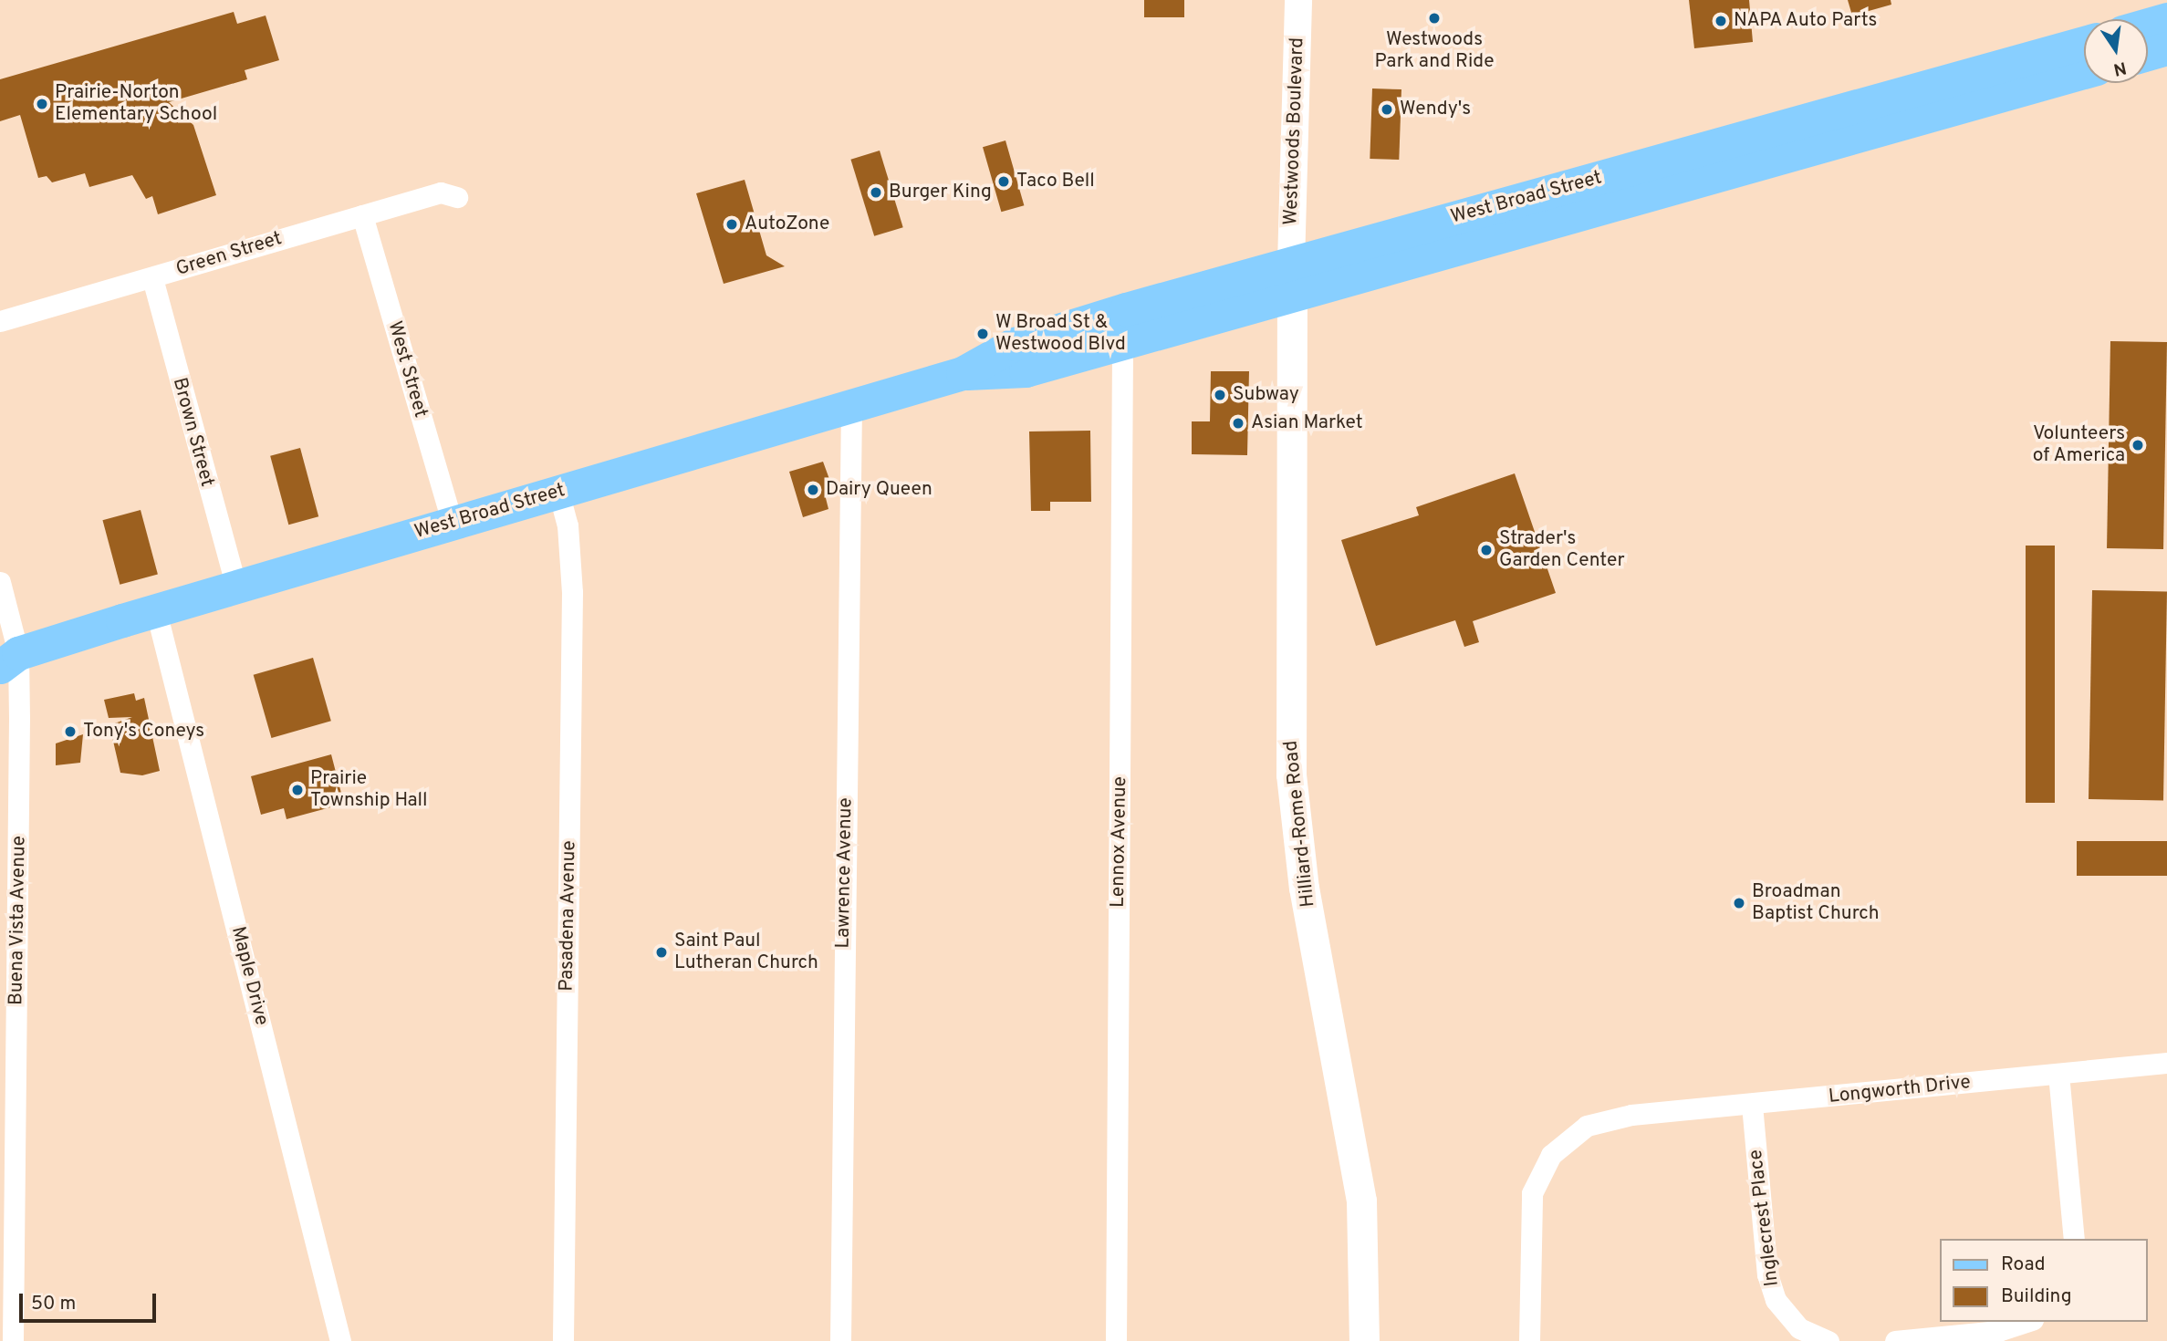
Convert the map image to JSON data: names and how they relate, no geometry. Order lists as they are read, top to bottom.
{
  "streets": {
    "main road": ["West Broad Street", "Hilliard-Rome Road"],
    "street": [
      "Westwoods Boulevard",
      "Green Street",
      "West Street",
      "Brown Street",
      "Lennox Avenue",
      "Lawrence Avenue",
      "Pasadena Avenue",
      "Buena Vista Avenue",
      "Maple Drive",
      "Longworth Drive",
      "Inglecrest Place"
    ]
  },
  "crossings": [
    ["Westwoods Boulevard", "West Broad Street"],
    ["Westwoods Boulevard", "Hilliard-Rome Road"],
    ["West Broad Street", "West Street"],
    ["West Broad Street", "Brown Street"],
    ["West Broad Street", "Hilliard-Rome Road"],
    ["West Broad Street", "Lennox Avenue"],
    ["West Broad Street", "Lawrence Avenue"],
    ["West Broad Street", "Pasadena Avenue"],
    ["West Broad Street", "Buena Vista Avenue"],
    ["West Broad Street", "Maple Drive"],
    ["Green Street", "West Street"],
    ["Green Street", "Brown Street"],
    ["Longworth Drive", "Inglecrest Place"]
  ],
  "places": [
    "Westwoods Park and Ride",
    "NAPA Auto Parts",
    "Prairie-Norton Elementary School",
    "Wendy's",
    "Taco Bell",
    "Burger King",
    "AutoZone",
    "W Broad St & Westwood Blvd",
    "Subway",
    "Asian Market",
    "Volunteers of America",
    "Dairy Queen",
    "Strader's Garden Center",
    "Tony's Coneys",
    "Prairie Township Hall",
    "Broadman Baptist Church",
    "Saint Paul Lutheran Church"
  ],
  "legend": ["Road", "Building"],
  "scale_bar": "50 m",
  "north": "bottom"
}
